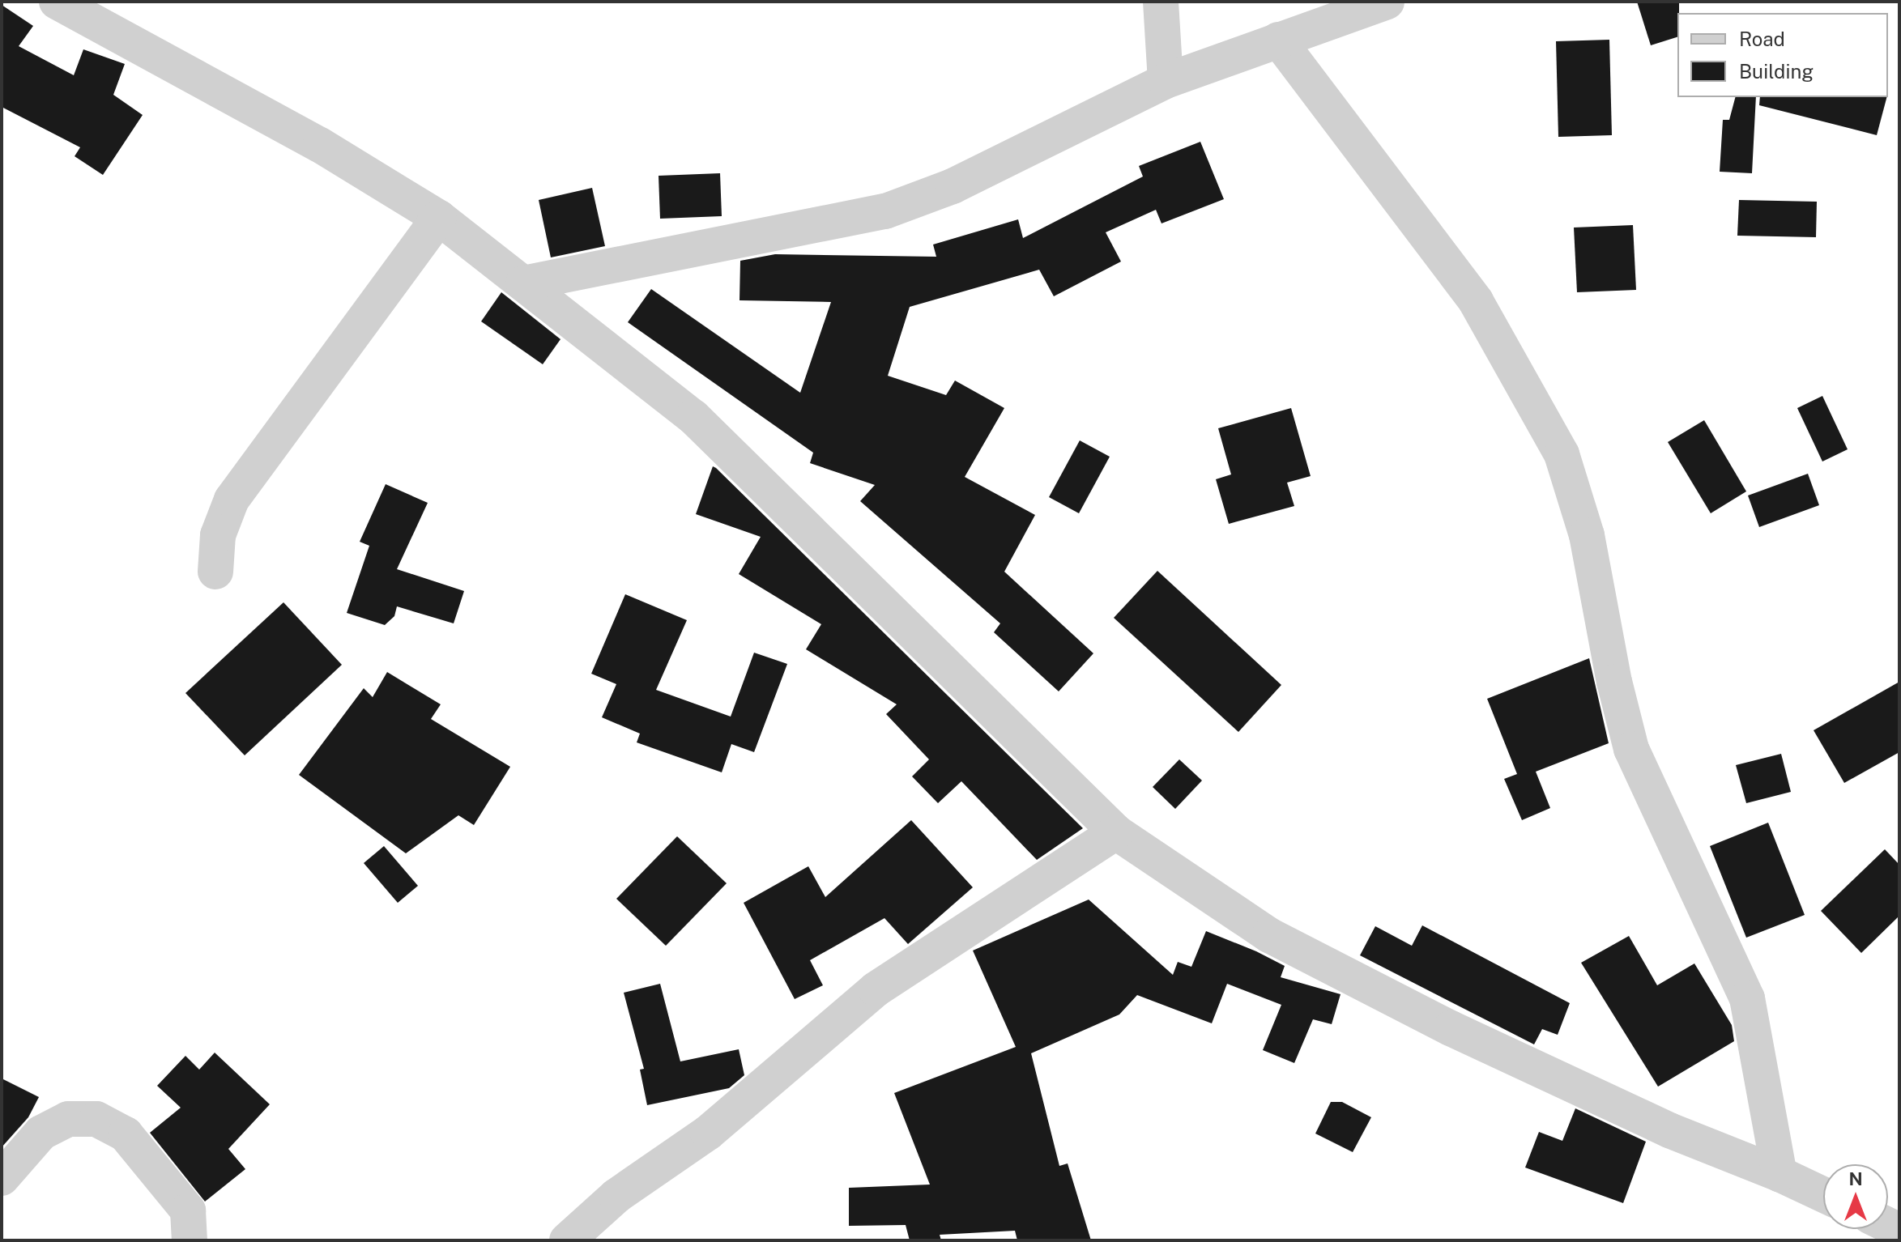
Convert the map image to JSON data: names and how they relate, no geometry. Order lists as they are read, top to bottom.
{
  "legend": ["Road", "Building"],
  "north": "top"
}
